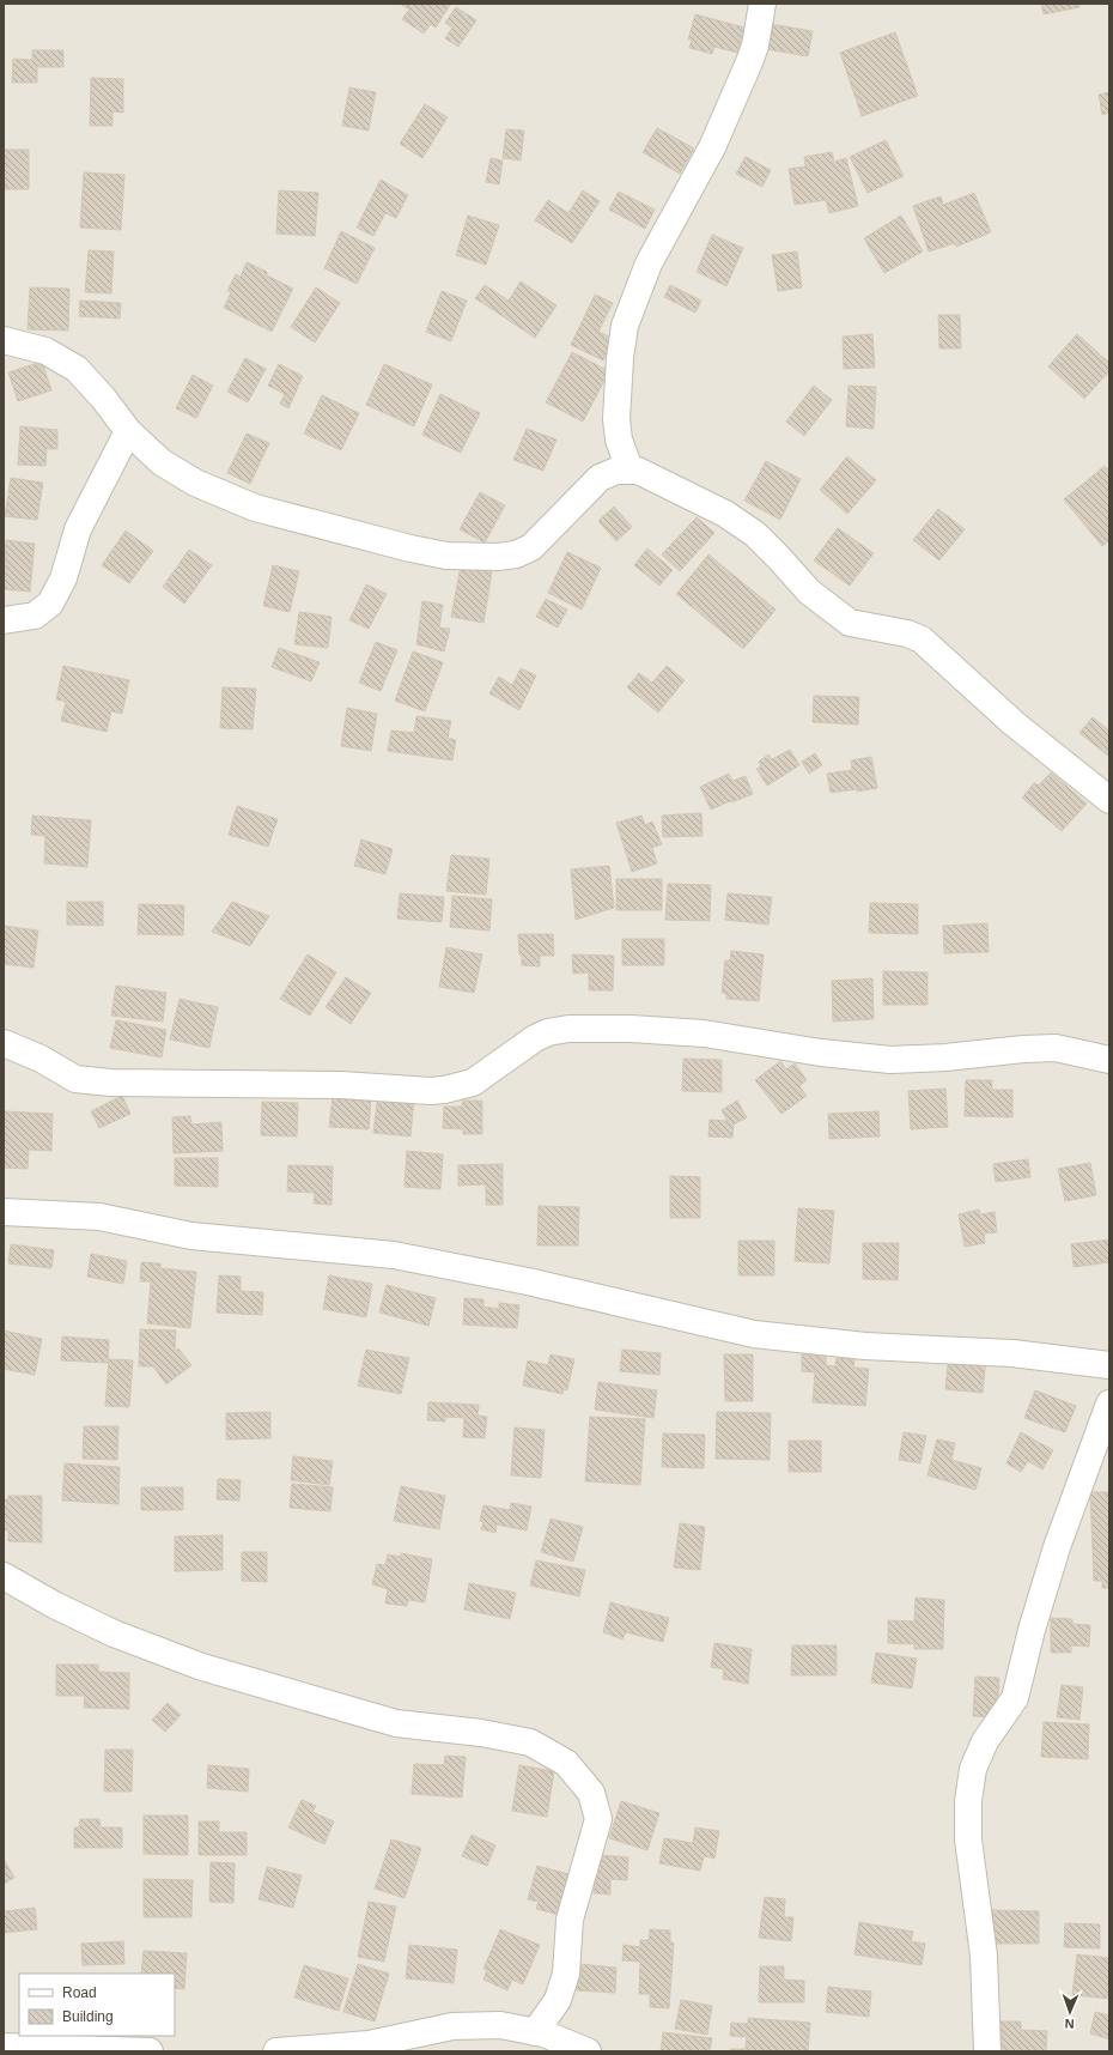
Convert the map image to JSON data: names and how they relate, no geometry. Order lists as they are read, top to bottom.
{
  "legend": ["Road", "Building"],
  "north": "bottom"
}
